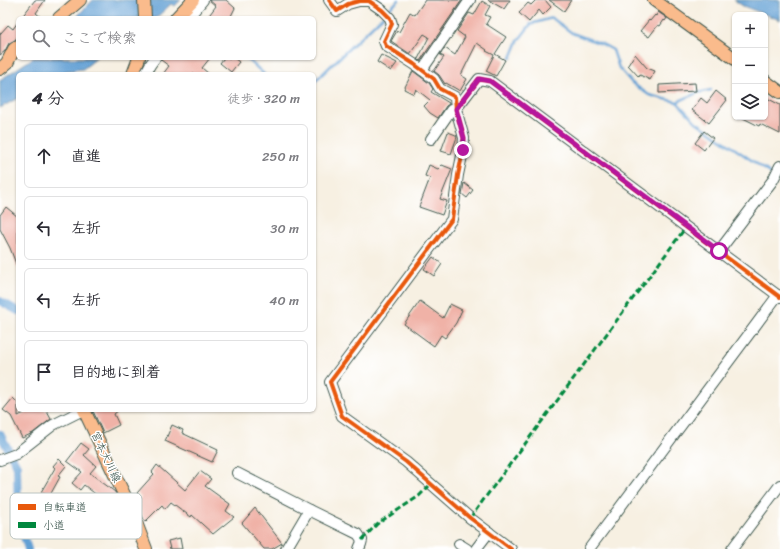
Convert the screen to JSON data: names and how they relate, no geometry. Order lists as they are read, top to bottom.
{
  "streets": {
    "main road": ["宮本大川線"]
  },
  "legend": ["自転車道", "小道"],
  "page": {
    "map_buttons": ["+", "−"],
    "search": "ここで検索",
    "heading": ["4 分", "徒歩 · 320 m"],
    "list": [
      ["直進", "250 m"],
      ["左折", "30 m"],
      ["左折", "40 m"],
      "目的地に到着"
    ]
  }
}
